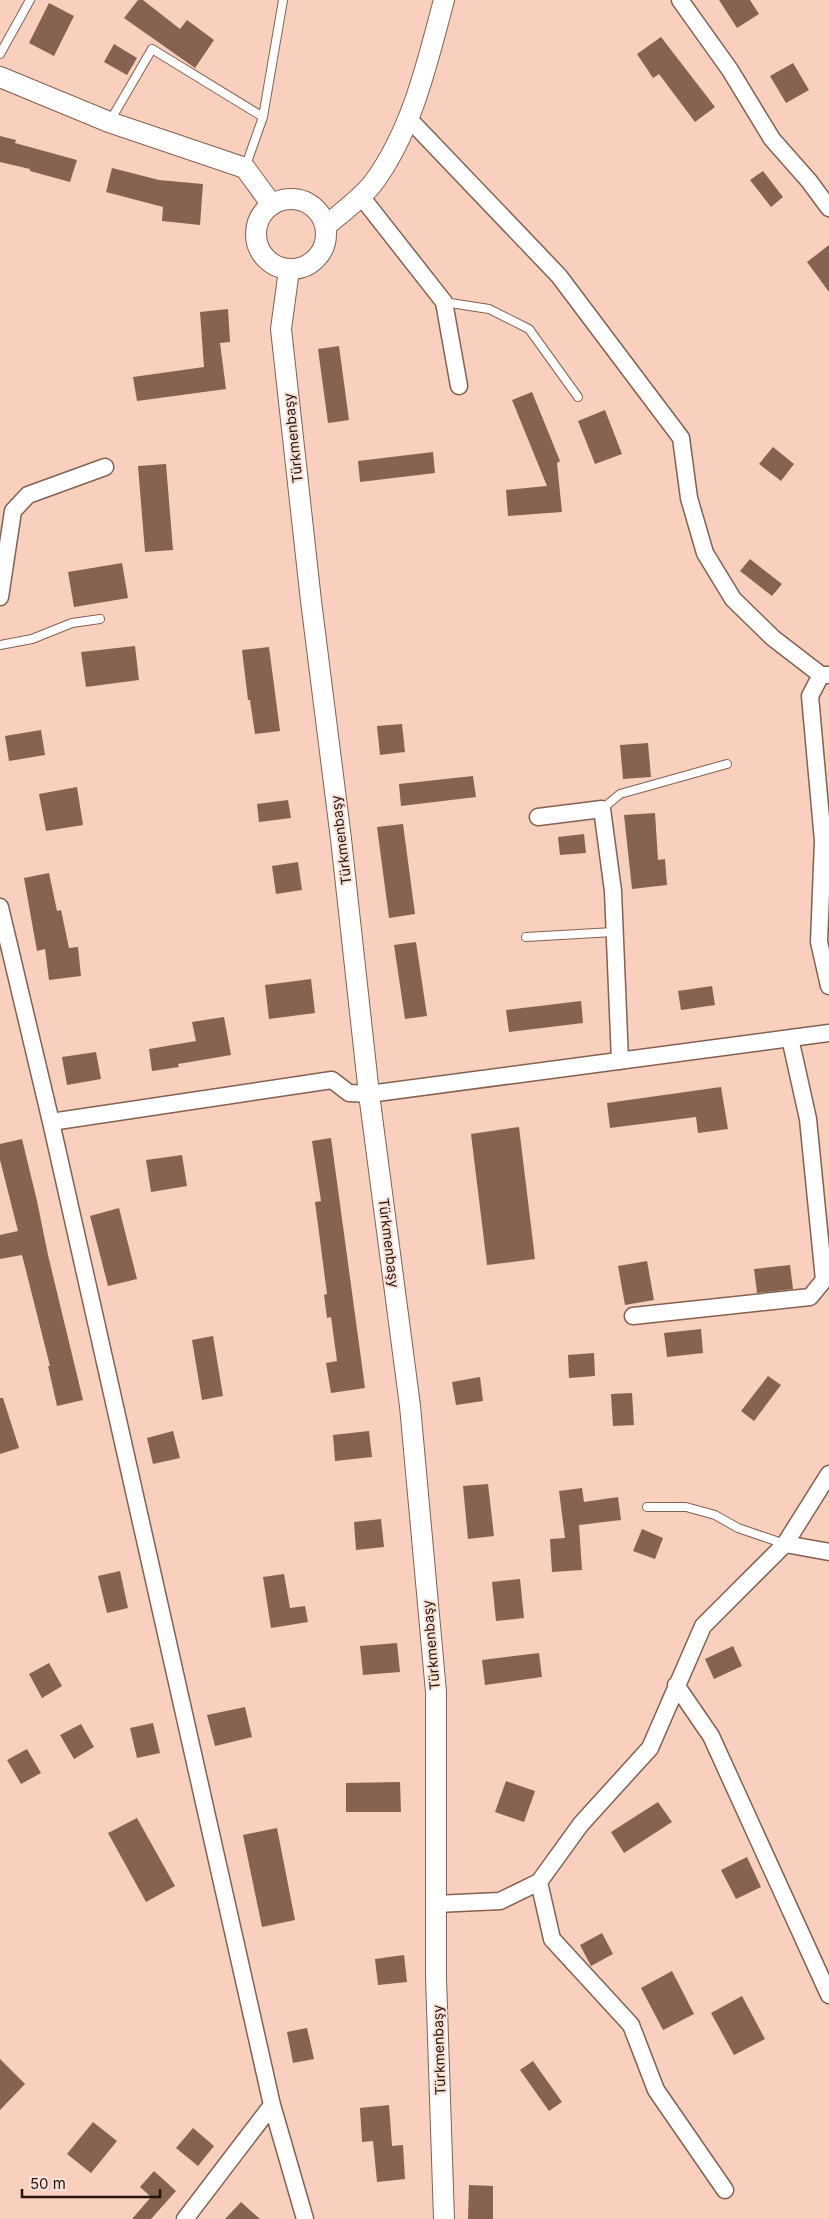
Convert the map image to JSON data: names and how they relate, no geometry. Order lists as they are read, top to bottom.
{
  "streets": {
    "street": ["Türkmenbaşy"]
  },
  "scale_bar": "50 m"
}
